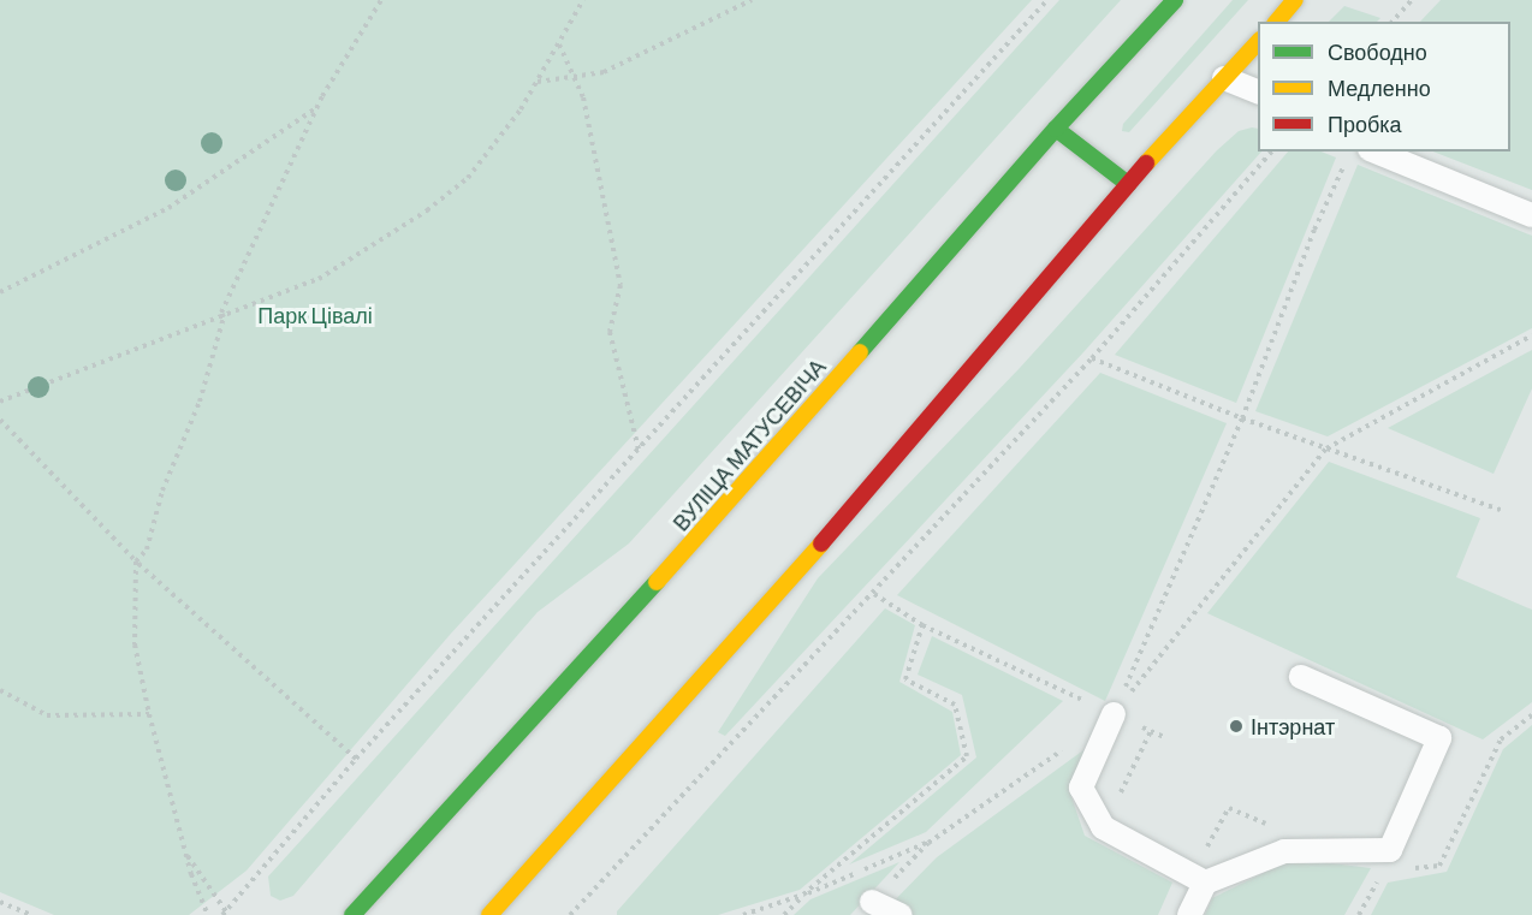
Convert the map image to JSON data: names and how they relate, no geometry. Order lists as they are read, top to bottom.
{
  "streets": {
    "main road": ["ВУЛІЦА МАТУСЕВІЧА"]
  },
  "parks": ["Парк Цівалі"],
  "places": ["Інтэрнат"],
  "legend": ["Свободно", "Медленно", "Пробка"]
}
